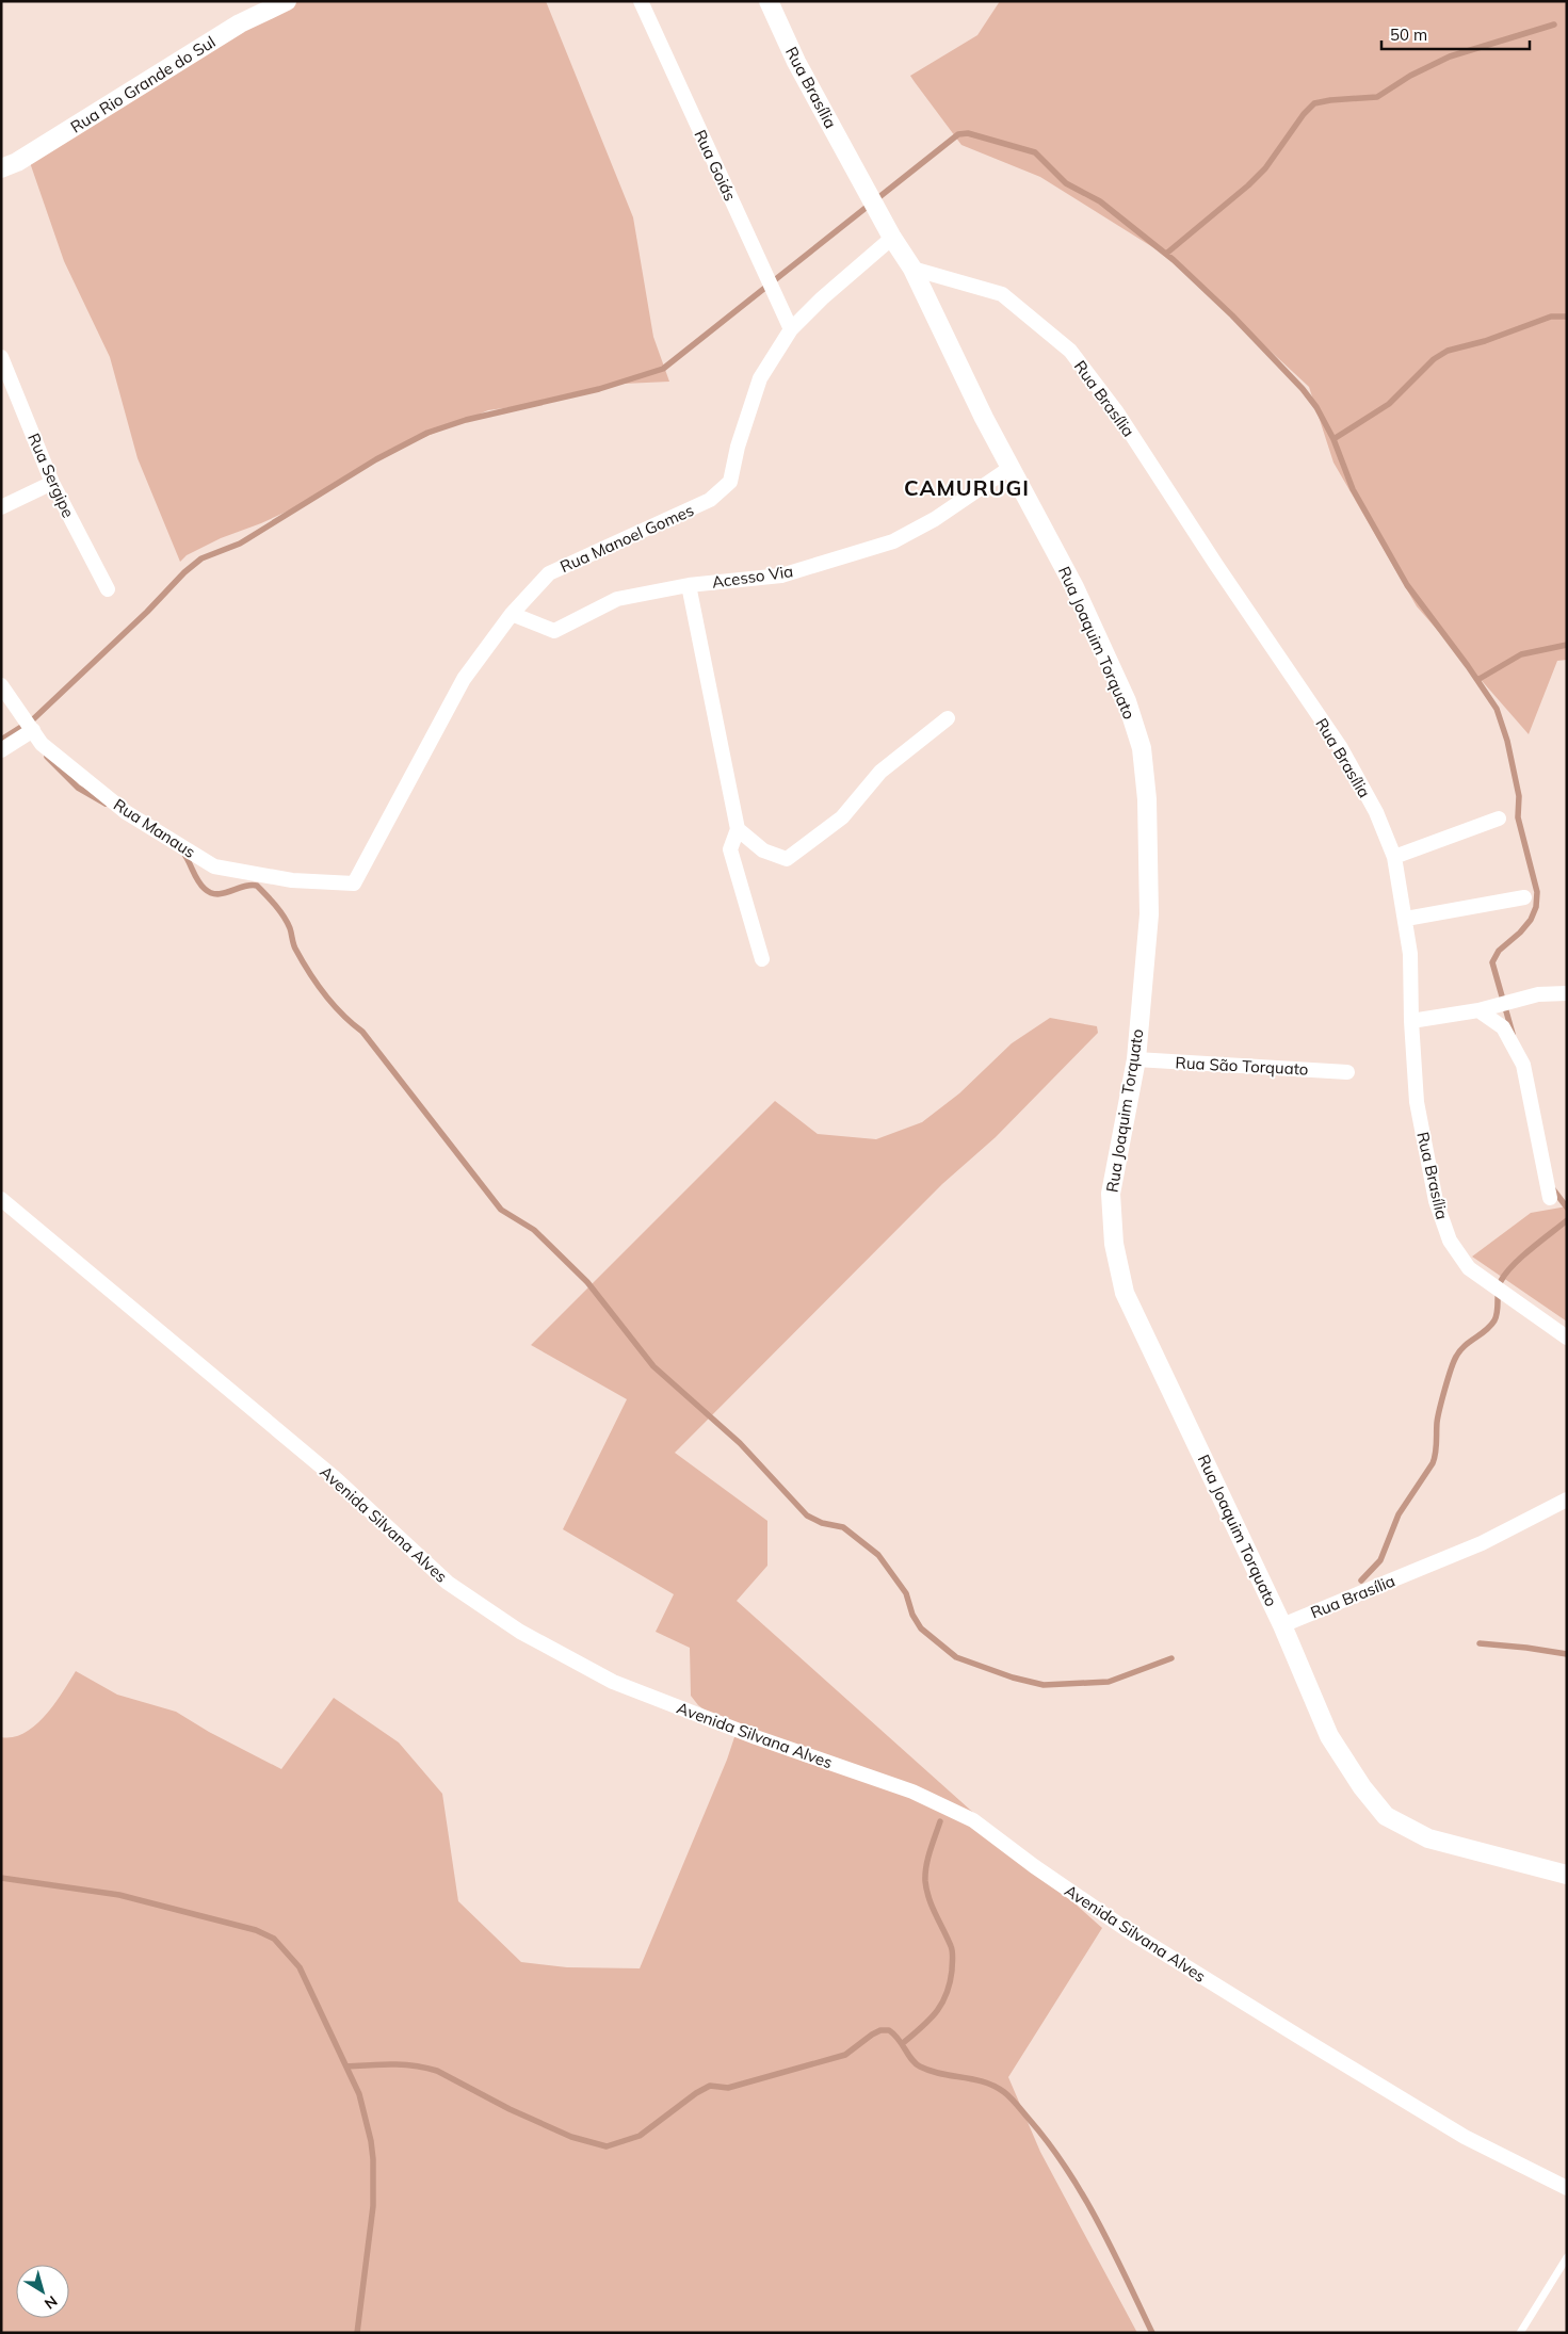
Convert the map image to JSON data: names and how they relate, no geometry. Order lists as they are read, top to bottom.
{
  "streets": {
    "street": [
      "Rua Rio Grande do Sul",
      "Rua Brasília",
      "Rua Goiás",
      "Rua Sergipe",
      "Rua Manoel Gomes",
      "Acesso Via",
      "Rua Joaquim Torquato",
      "Rua Manaus",
      "Rua São Torquato",
      "Avenida Silvana Alves"
    ]
  },
  "crossings": [
    ["Rua Brasília", "Rua Manoel Gomes"],
    ["Rua Brasília", "Rua Joaquim Torquato"],
    ["Rua Goiás", "Rua Manoel Gomes"],
    ["Rua Manoel Gomes", "Acesso Via"],
    ["Rua Manoel Gomes", "Rua Manaus"],
    ["Acesso Via", "Rua Joaquim Torquato"],
    ["Rua Joaquim Torquato", "Rua São Torquato"]
  ],
  "districts": ["CAMURUGI"],
  "scale_bar": "50 m",
  "north": "bottom right"
}
